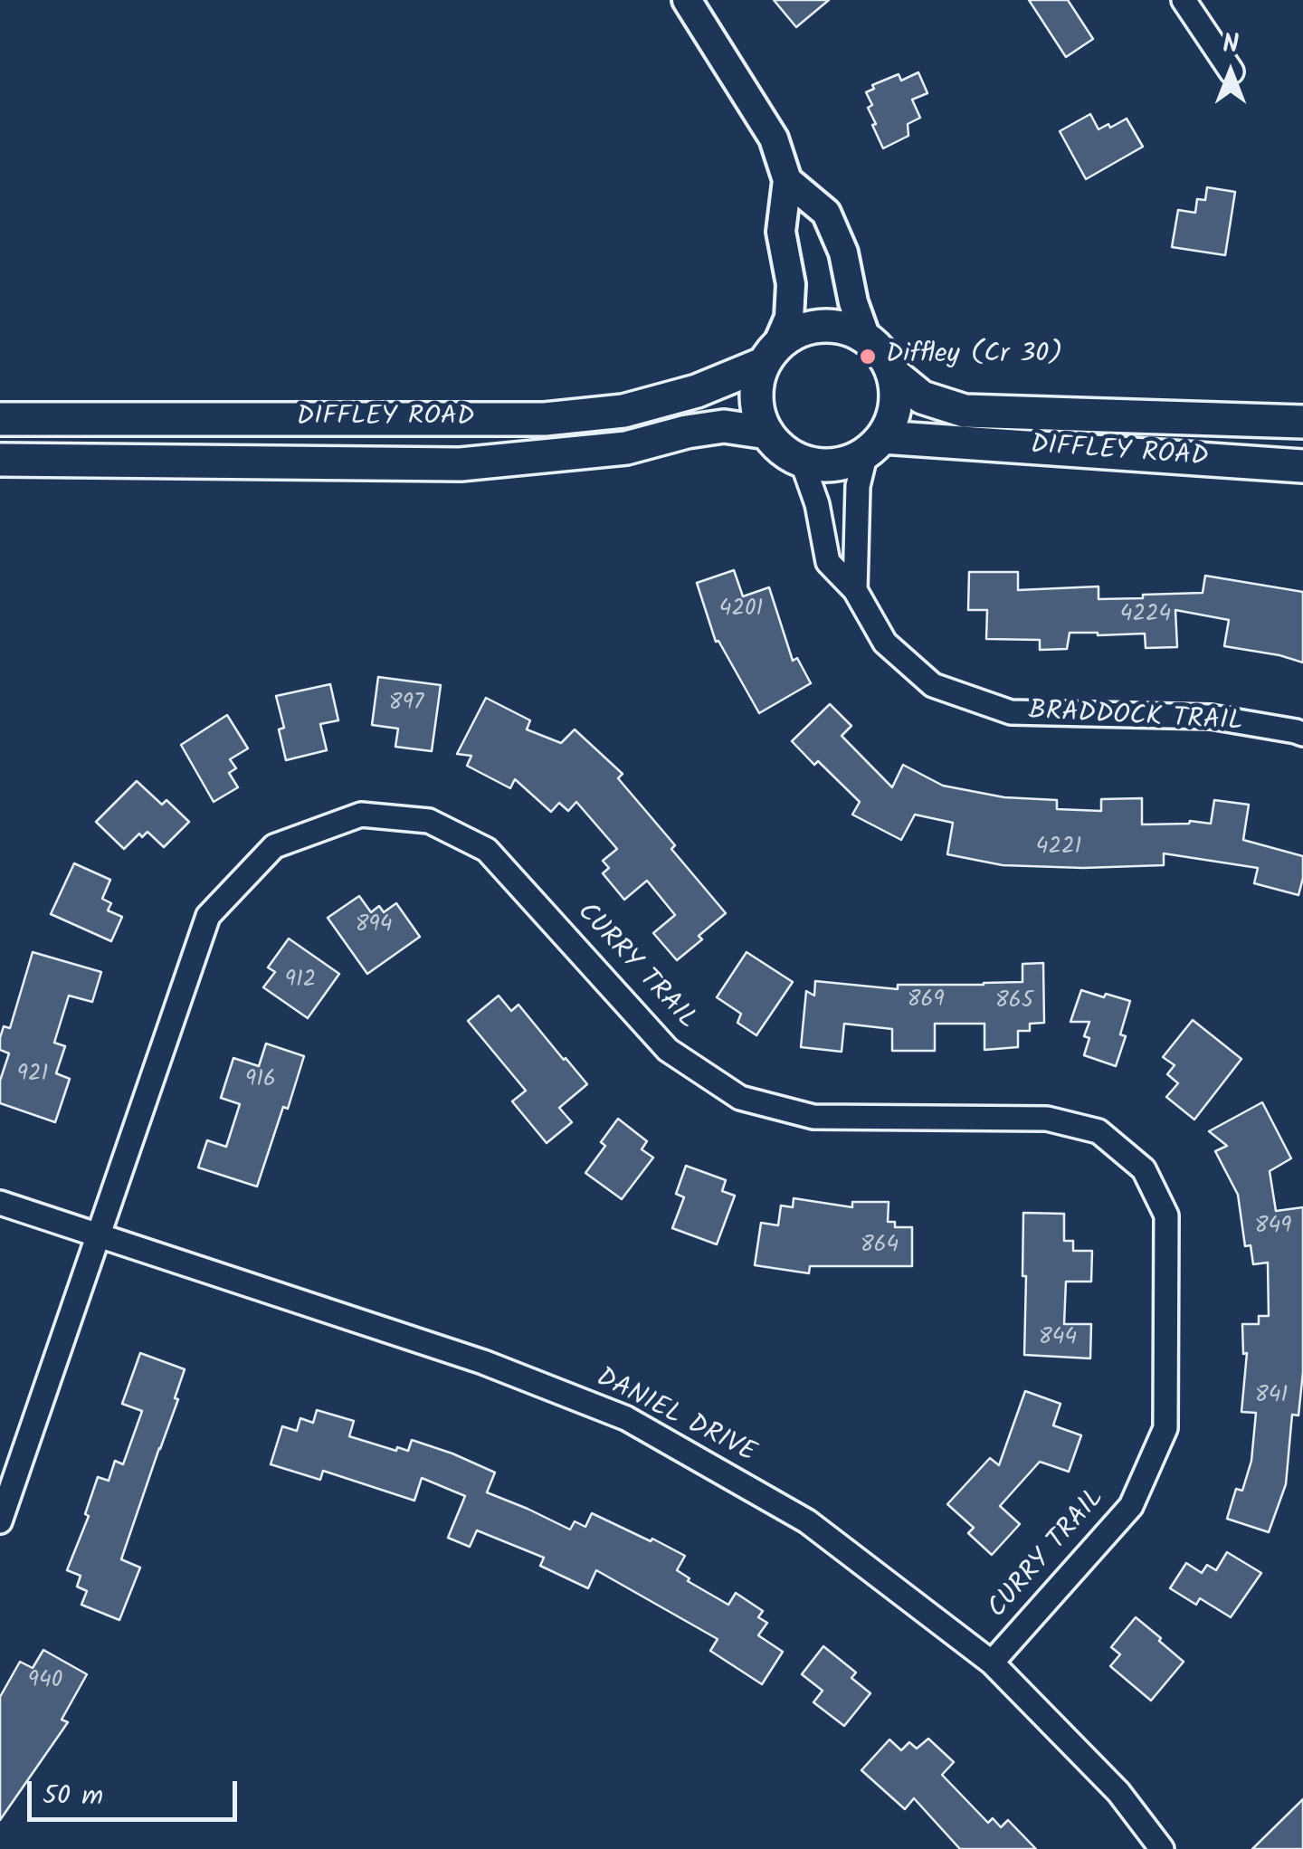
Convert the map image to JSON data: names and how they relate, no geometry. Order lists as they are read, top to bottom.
{
  "streets": {
    "main road": ["DIFFLEY ROAD"],
    "street": ["BRADDOCK TRAIL", "CURRY TRAIL", "DANIEL DRIVE"]
  },
  "crossings": [
    ["DIFFLEY ROAD", "BRADDOCK TRAIL"],
    ["CURRY TRAIL", "DANIEL DRIVE"]
  ],
  "places": ["Diffley (Cr 30)"],
  "house_numbers": [
    "4201",
    "4224",
    "897",
    "4221",
    "894",
    "912",
    "869",
    "865",
    "921",
    "916",
    "849",
    "864",
    "844",
    "841",
    "940"
  ],
  "scale_bar": "50 m",
  "north": "top"
}
